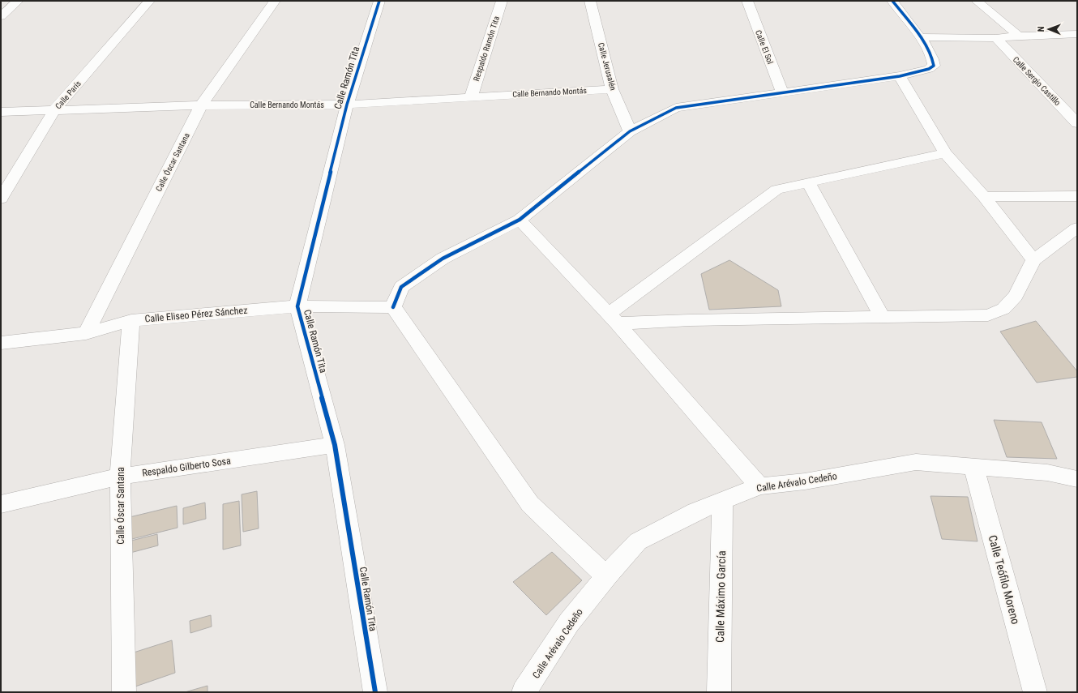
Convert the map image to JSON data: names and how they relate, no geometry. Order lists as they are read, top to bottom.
{
  "streets": {
    "street": [
      "Calle El Sol",
      "Respaldo Ramón Tita",
      "Calle Jerusalén",
      "Calle Ramón Tita",
      "Calle Sergio Castillo",
      "Calle Bernando Montás",
      "Calle París",
      "Calle Óscar Santana",
      "Calle Eliseo Pérez Sánchez",
      "Respaldo Gilberto Sosa",
      "Calle Arévalo Cedeño",
      "Calle Teófilo Moreno",
      "Calle Máximo García"
    ]
  },
  "crossings": [
    ["Respaldo Ramón Tita", "Calle Bernando Montás"],
    ["Calle Jerusalén", "Calle Bernando Montás"],
    ["Calle Ramón Tita", "Calle Bernando Montás"],
    ["Calle Ramón Tita", "Calle Eliseo Pérez Sánchez"],
    ["Calle Ramón Tita", "Respaldo Gilberto Sosa"],
    ["Calle Bernando Montás", "Calle París"],
    ["Calle Bernando Montás", "Calle Óscar Santana"],
    ["Calle Óscar Santana", "Calle Eliseo Pérez Sánchez"],
    ["Calle Óscar Santana", "Respaldo Gilberto Sosa"],
    ["Calle Arévalo Cedeño", "Calle Teófilo Moreno"],
    ["Calle Arévalo Cedeño", "Calle Máximo García"]
  ],
  "north": "left"
}
